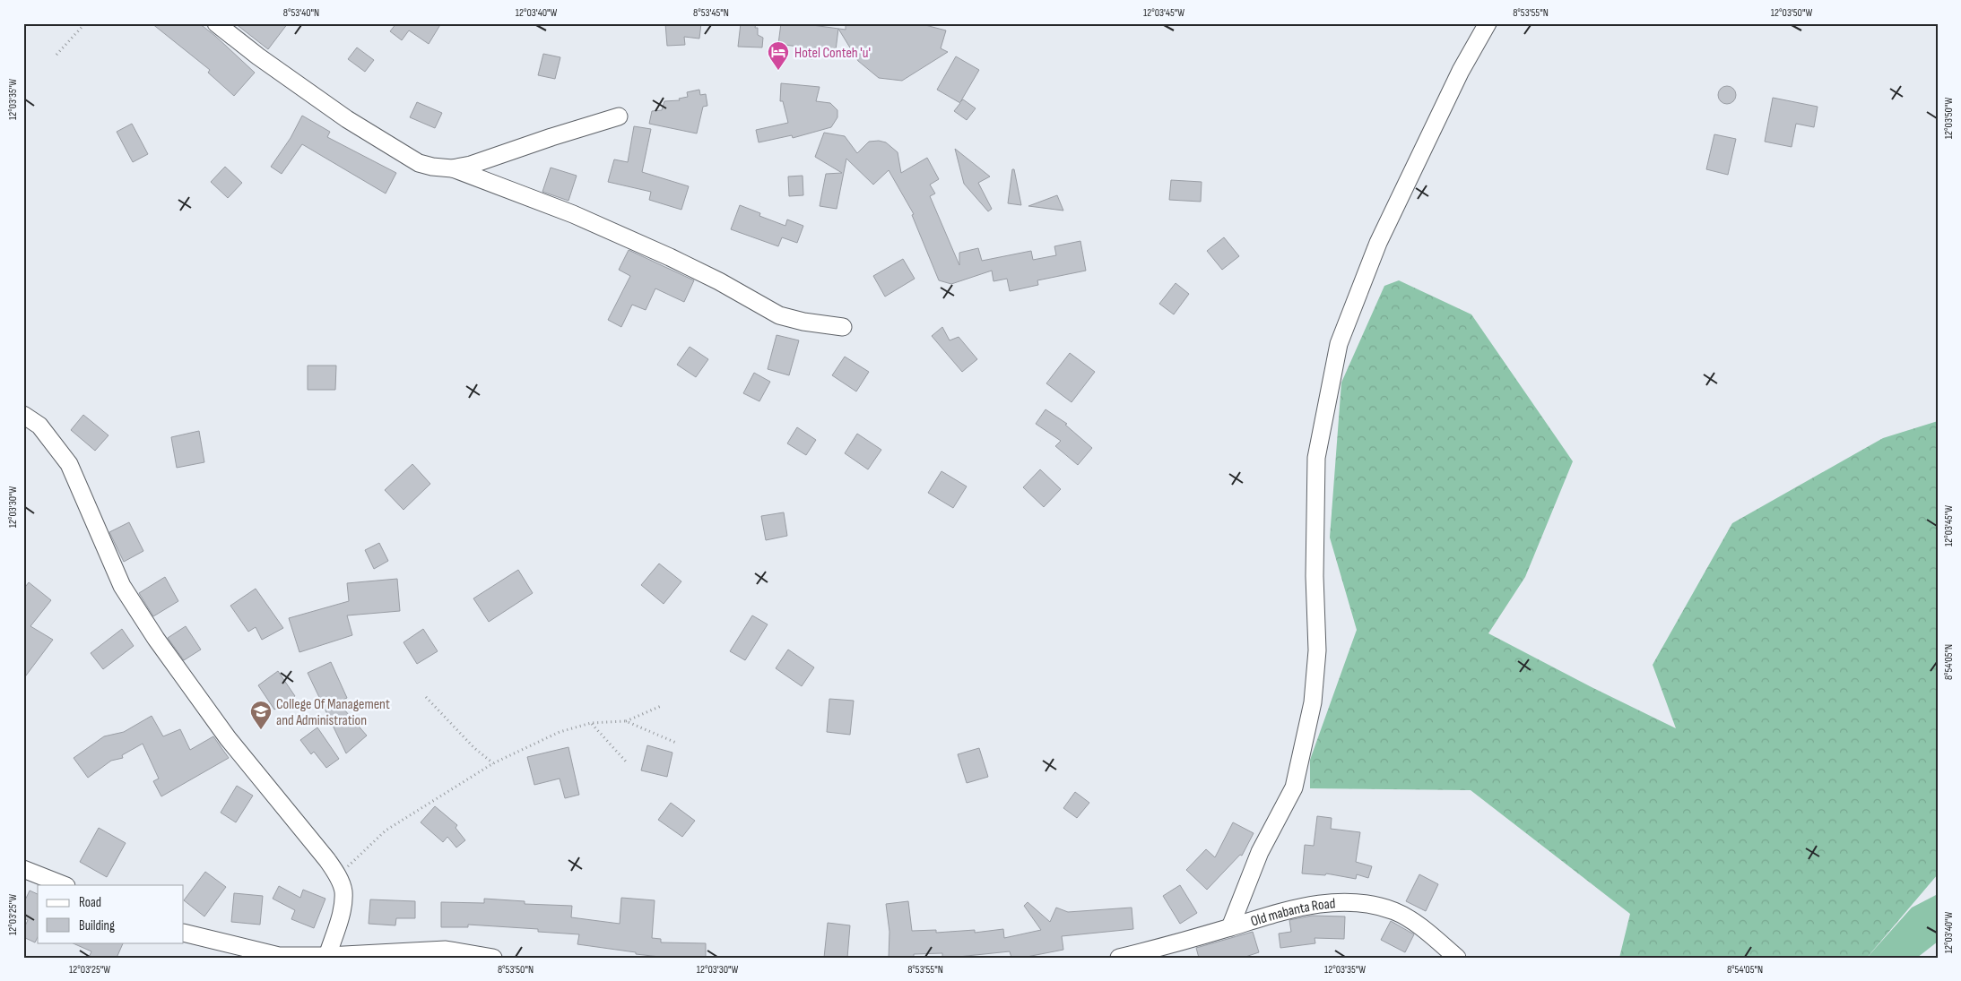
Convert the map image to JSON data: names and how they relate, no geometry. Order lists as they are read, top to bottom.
{
  "streets": {
    "street": ["Old mabanta Road"]
  },
  "places": {
    "hotel": ["Hotel Conteh 'u'"],
    "school or university": ["College Of Management and Administration"]
  },
  "legend": ["Road", "Building"],
  "coordinates": [
    "8°53'40\"N",
    "12°03'40\"W",
    "8°53'45\"N",
    "12°03'45\"W",
    "8°53'55\"N",
    "12°03'50\"W",
    "12°03'35\"W",
    "12°03'30\"W",
    "8°54'05\"N",
    "12°03'25\"W",
    "8°53'50\"N"
  ]
}
